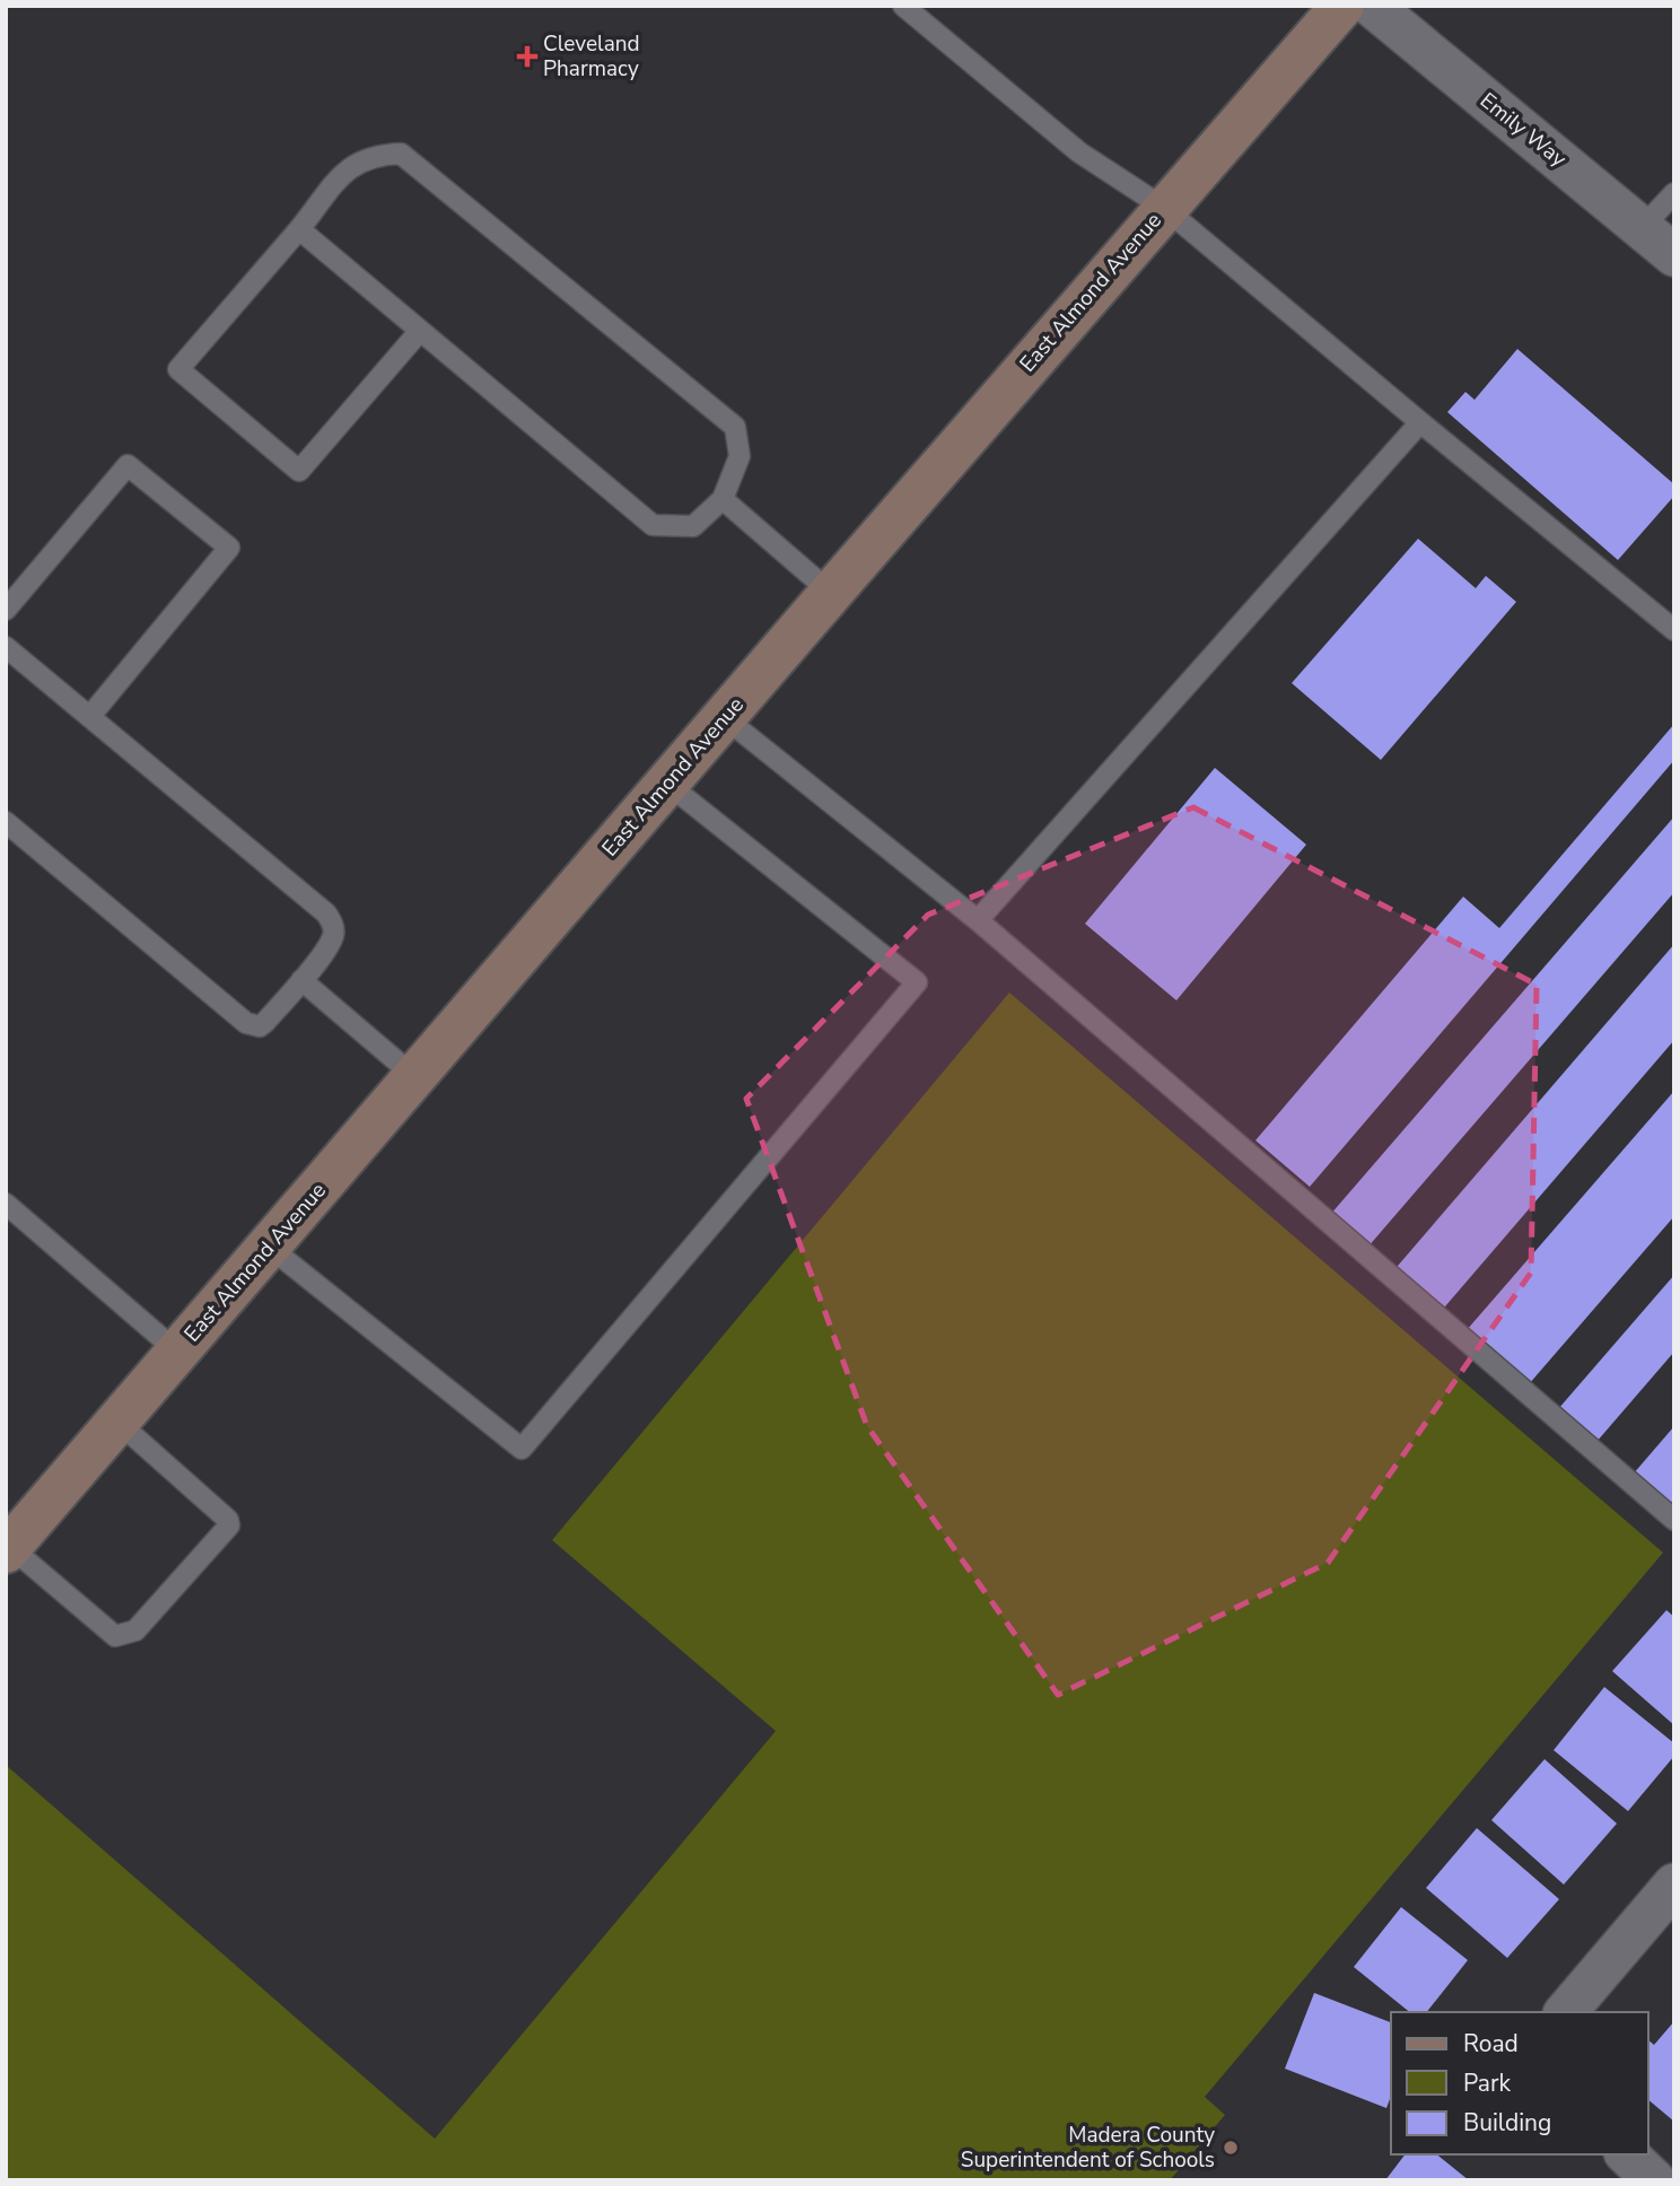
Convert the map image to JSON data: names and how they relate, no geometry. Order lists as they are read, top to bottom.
{
  "streets": {
    "main road": ["East Almond Avenue"],
    "street": ["Emily Way"]
  },
  "places": {
    "health": ["Cleveland Pharmacy"],
    "other": ["Madera County Superintendent of Schools"]
  },
  "legend": ["Road", "Park", "Building"]
}
